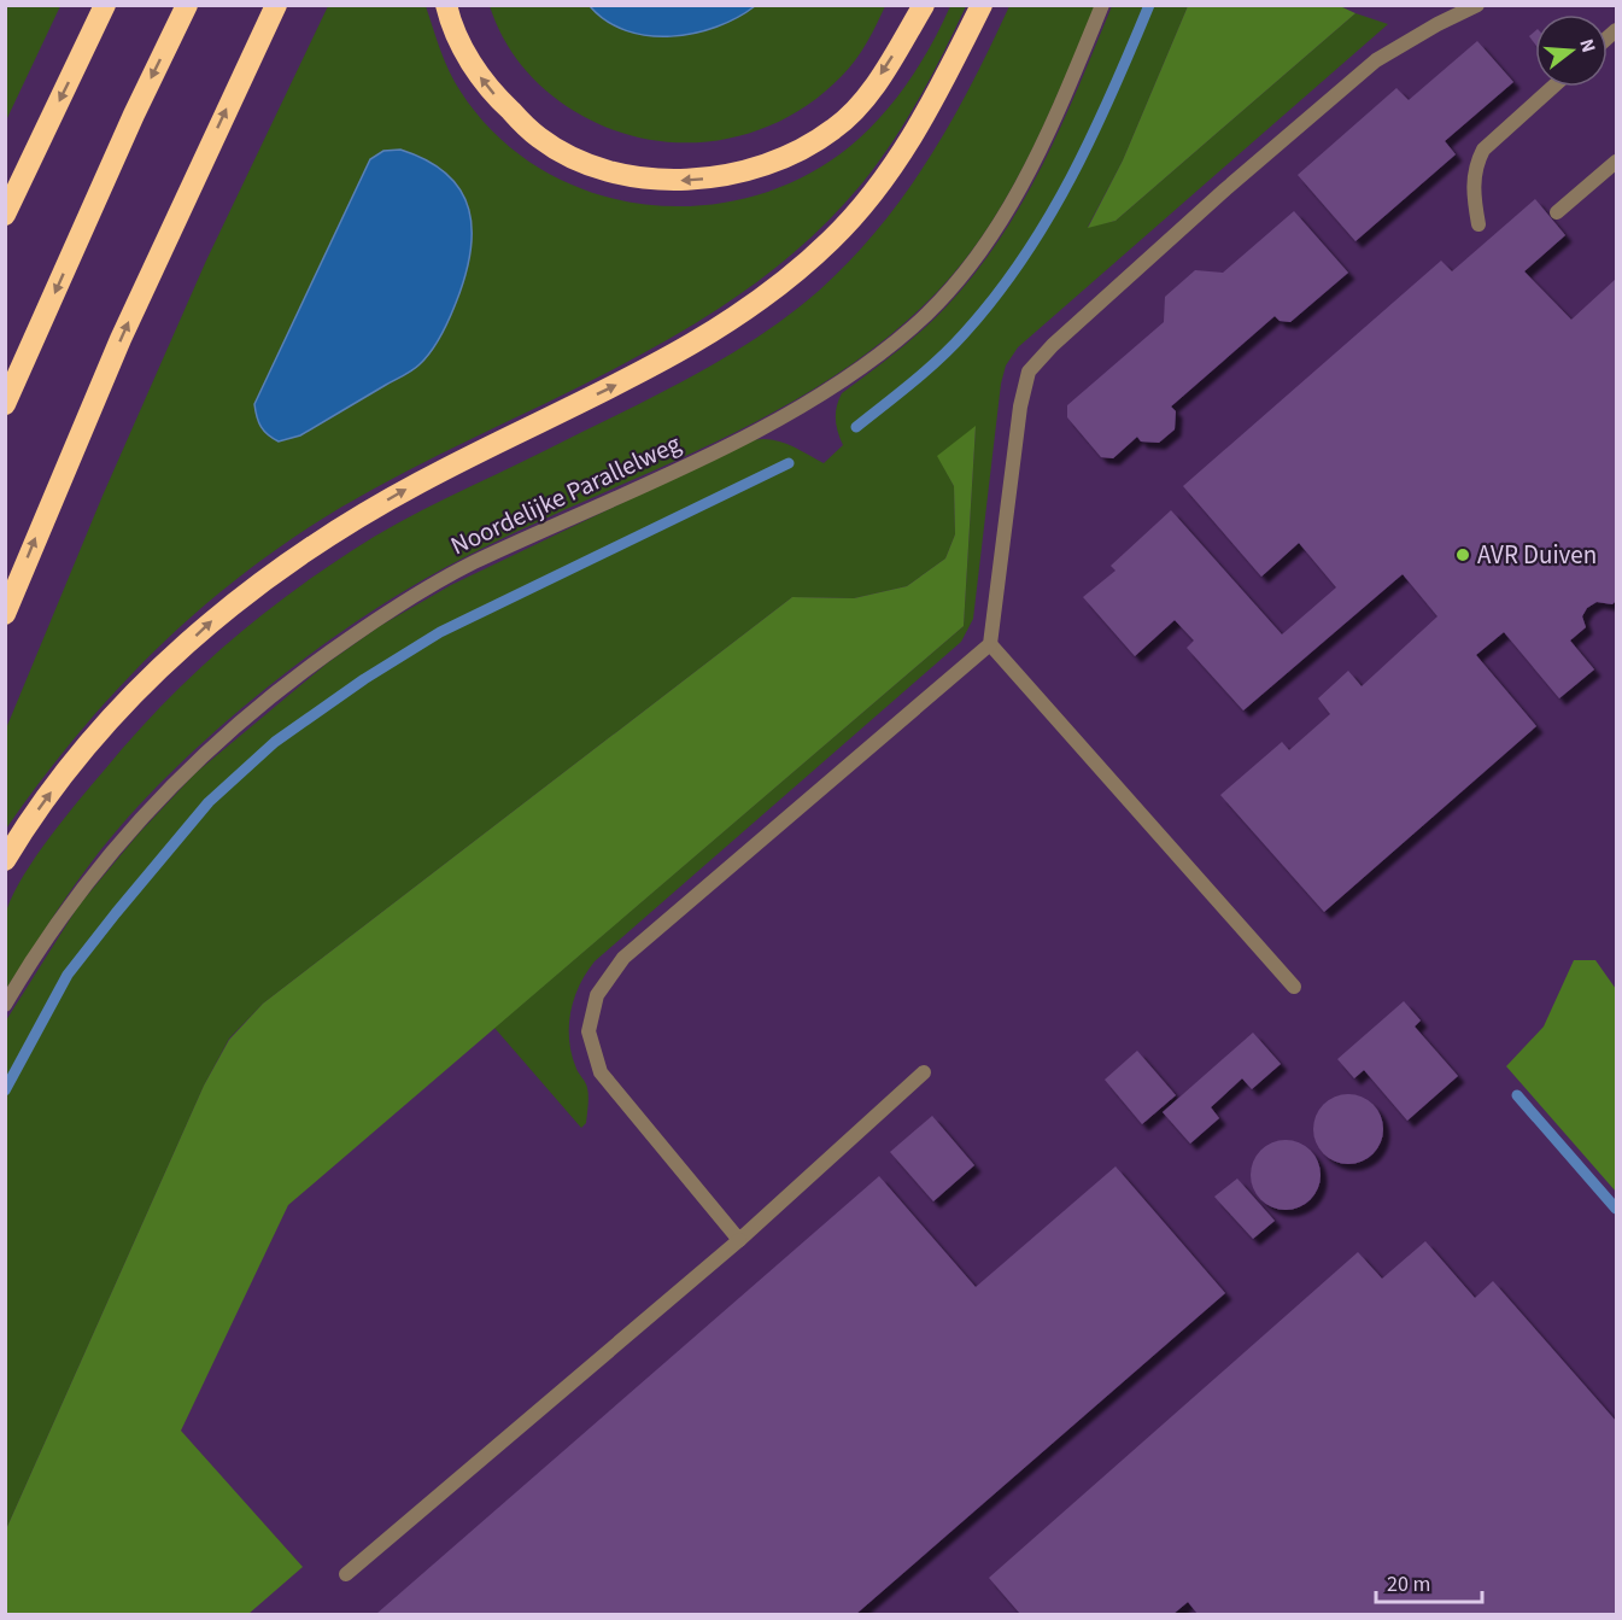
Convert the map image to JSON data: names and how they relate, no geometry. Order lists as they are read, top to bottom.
{
  "streets": {
    "street": ["Noordelijke Parallelweg"]
  },
  "places": ["AVR Duiven"],
  "scale_bar": "20 m",
  "north": "right"
}
